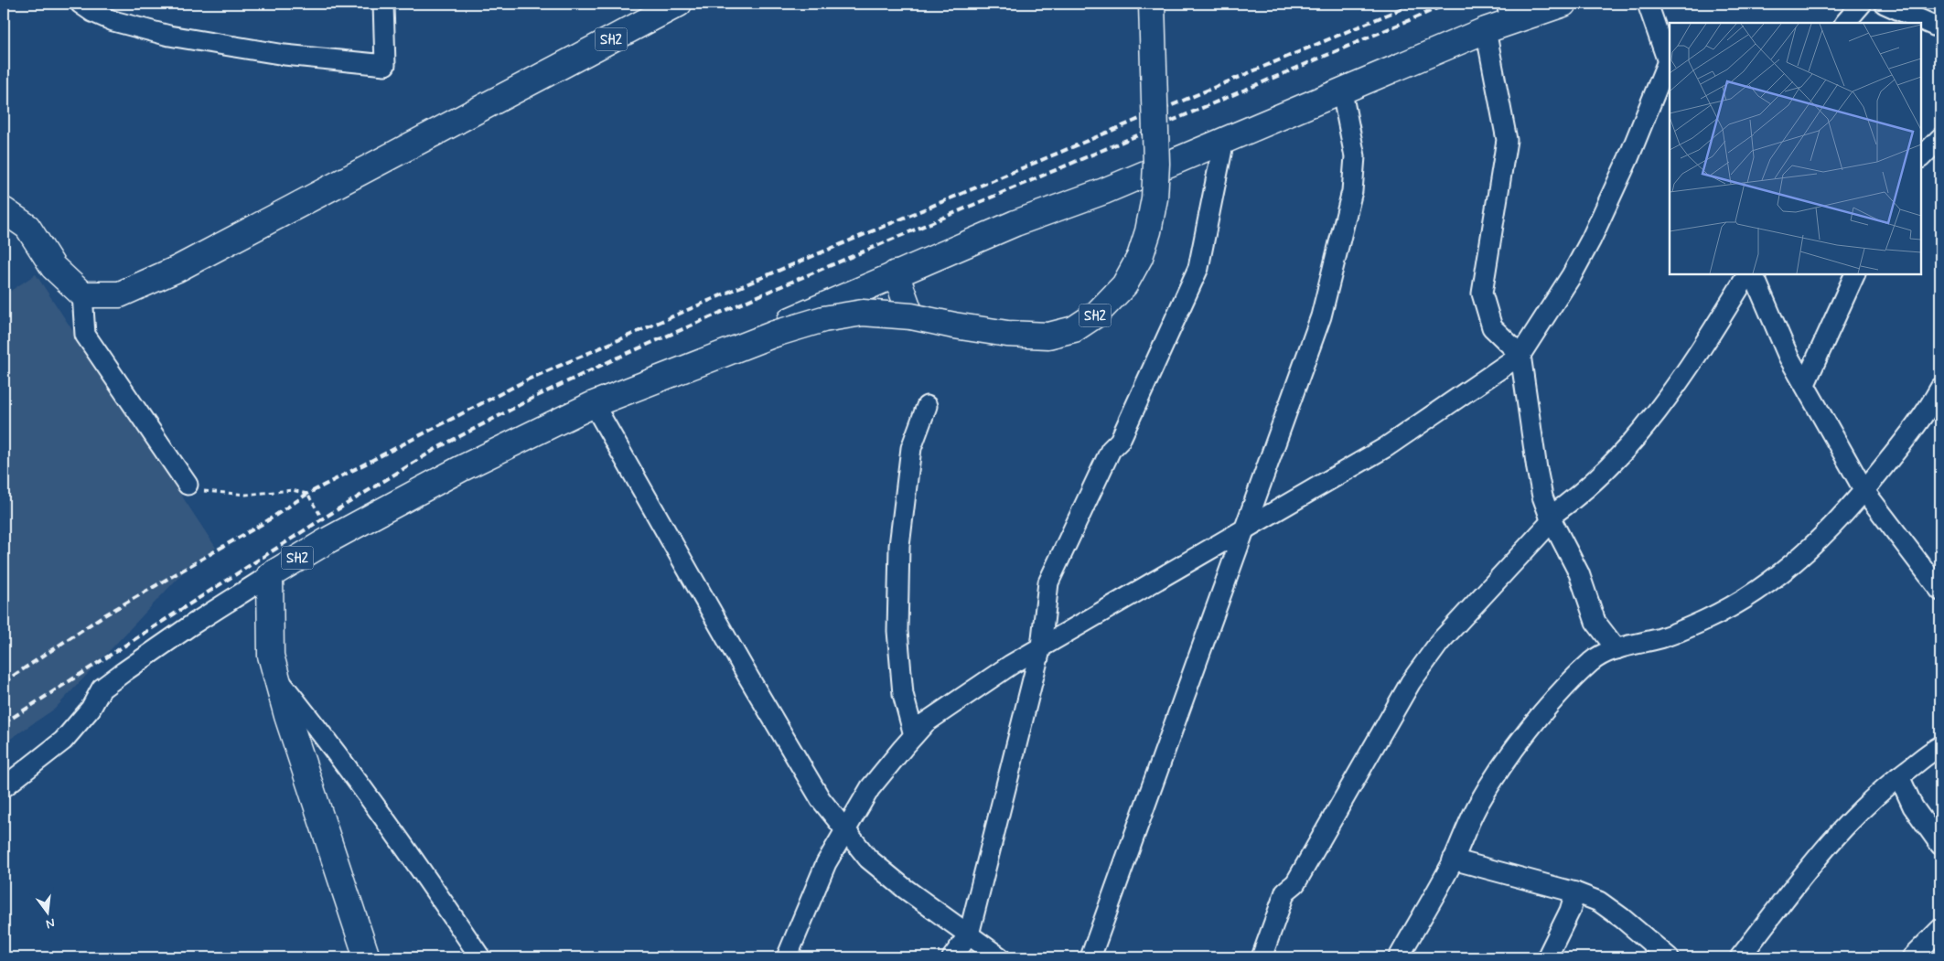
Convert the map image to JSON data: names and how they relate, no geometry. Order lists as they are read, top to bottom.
{
  "streets": {
    "main road": ["SH2"]
  },
  "north": "bottom"
}
